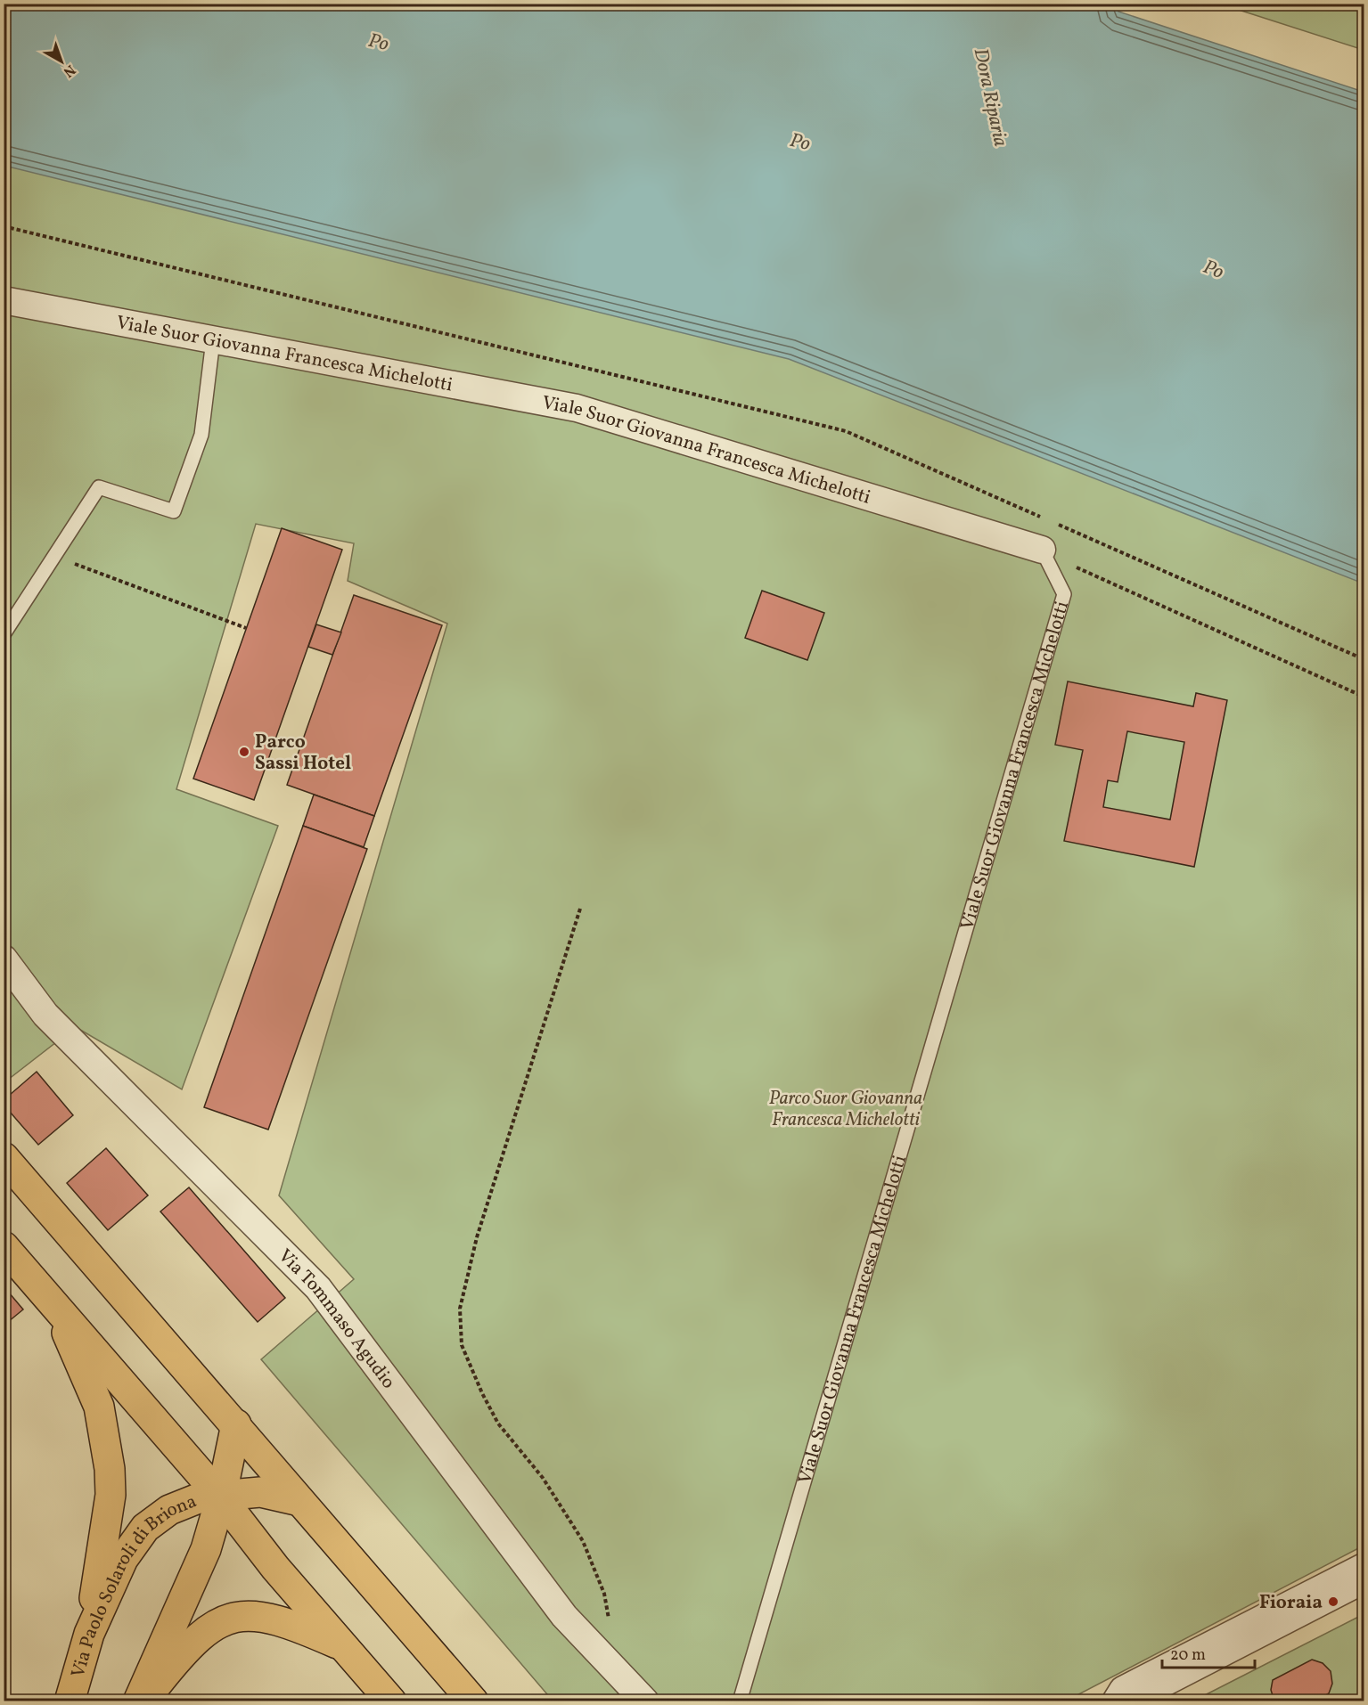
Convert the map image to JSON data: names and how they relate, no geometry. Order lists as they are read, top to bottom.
{
  "streets": {
    "main road": ["Via Paolo Solaroli di Briona"],
    "street": ["Viale Suor Giovanna Francesca Michelotti", "Via Tommaso Agudio"]
  },
  "water": ["Po", "Dora Riparia"],
  "parks": ["Parco Suor Giovanna Francesca Michelotti"],
  "places": ["Parco Sassi Hotel", "Fioraia"],
  "scale_bar": "20 m",
  "north": "bottom right"
}
